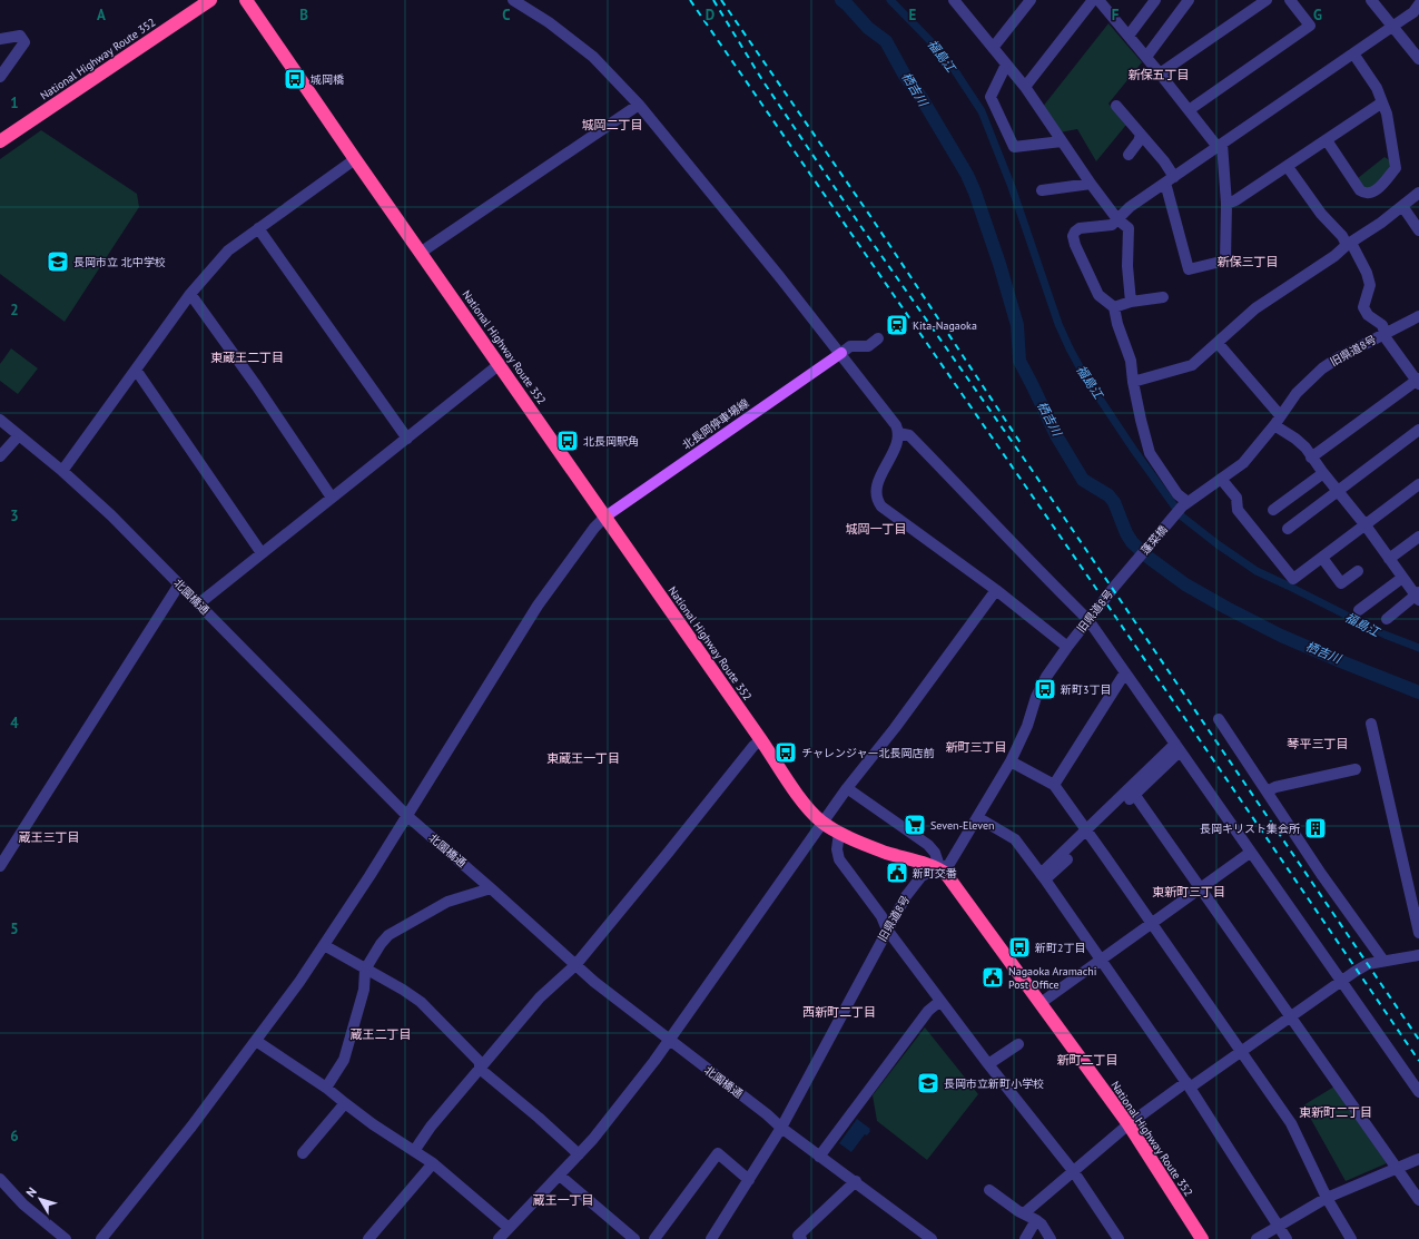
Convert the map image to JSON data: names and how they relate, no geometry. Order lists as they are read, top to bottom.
{
  "streets": {
    "highway": ["National Highway Route 352"],
    "main road": ["北長岡停車場線"],
    "street": ["旧県道8号", "蓬菜橋", "北園橋通"]
  },
  "crossings": [
    ["National Highway Route 352", "旧県道8号"],
    ["National Highway Route 352", "北長岡停車場線"],
    ["旧県道8号", "蓬菜橋"],
    ["旧県道8号", "北園橋通"]
  ],
  "districts": [
    "新保五丁目",
    "城岡二丁目",
    "新保三丁目",
    "東蔵王二丁目",
    "城岡一丁目",
    "琴平三丁目",
    "新町三丁目",
    "東蔵王一丁目",
    "蔵王三丁目",
    "東新町三丁目",
    "西新町二丁目",
    "蔵王二丁目",
    "新町二丁目",
    "東新町二丁目",
    "蔵王一丁目"
  ],
  "water": ["福島江", "栖吉川"],
  "places": {
    "bus stop": [
      "城岡橋",
      "北長岡駅角",
      "新町3丁目",
      "チャレンジャー北長岡店前",
      "新町2丁目"
    ],
    "school or university": ["長岡市立 北中学校", "長岡市立新町小学校"],
    "station": ["Kita-Nagaoka"],
    "supermarket": ["Seven-Eleven"],
    "building": ["長岡キリスト集会所"],
    "public building": ["新町交番", "Nagaoka Aramachi Post Office"]
  },
  "north": "top left",
  "grid": {
    "columns": [
      "A",
      "B",
      "C",
      "D",
      "E",
      "F",
      "G"
    ],
    "rows": [
      "1",
      "2",
      "3",
      "4",
      "5",
      "6"
    ]
  }
}
